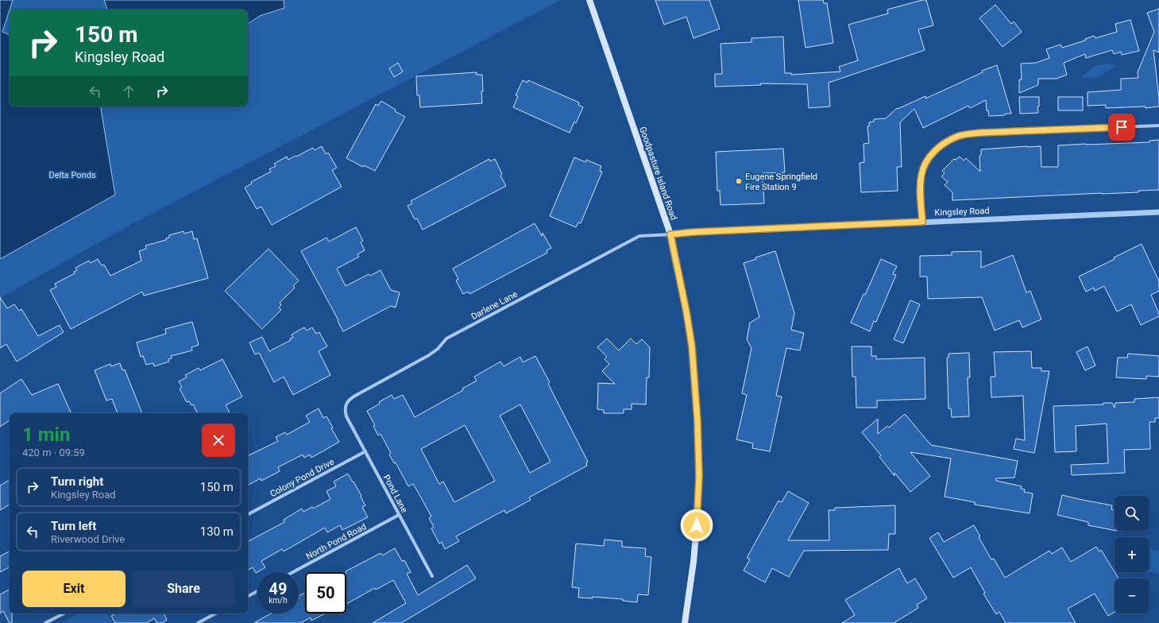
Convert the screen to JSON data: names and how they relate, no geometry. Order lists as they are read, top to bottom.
{
  "streets": {
    "main road": ["Goodpasture Island Road"],
    "street": [
      "Kingsley Road",
      "Darlene Lane",
      "Colony Pond Drive",
      "Pond Lane",
      "North Pond Road"
    ]
  },
  "crossings": [
    ["Goodpasture Island Road", "Kingsley Road"],
    ["Goodpasture Island Road", "Darlene Lane"],
    ["Kingsley Road", "Darlene Lane"],
    ["Darlene Lane", "Pond Lane"],
    ["Colony Pond Drive", "Pond Lane"],
    ["Pond Lane", "North Pond Road"]
  ],
  "parks": ["Delta Ponds"],
  "places": ["Eugene Springfield Fire Station 9"],
  "page": {
    "turn": ["150 m", "Kingsley Road"],
    "heading": ["1 min", "420 m · 09:59"],
    "list": [
      {
        "name": "Turn right",
        "note": "Kingsley Road",
        "value": "150 m"
      },
      {
        "name": "Turn left",
        "note": "Riverwood Drive",
        "value": "130 m"
      }
    ],
    "map_buttons": ["+", "−"],
    "buttons": ["Exit", "Share"],
    "speed": "49 km/h",
    "limit": "50"
  }
}
